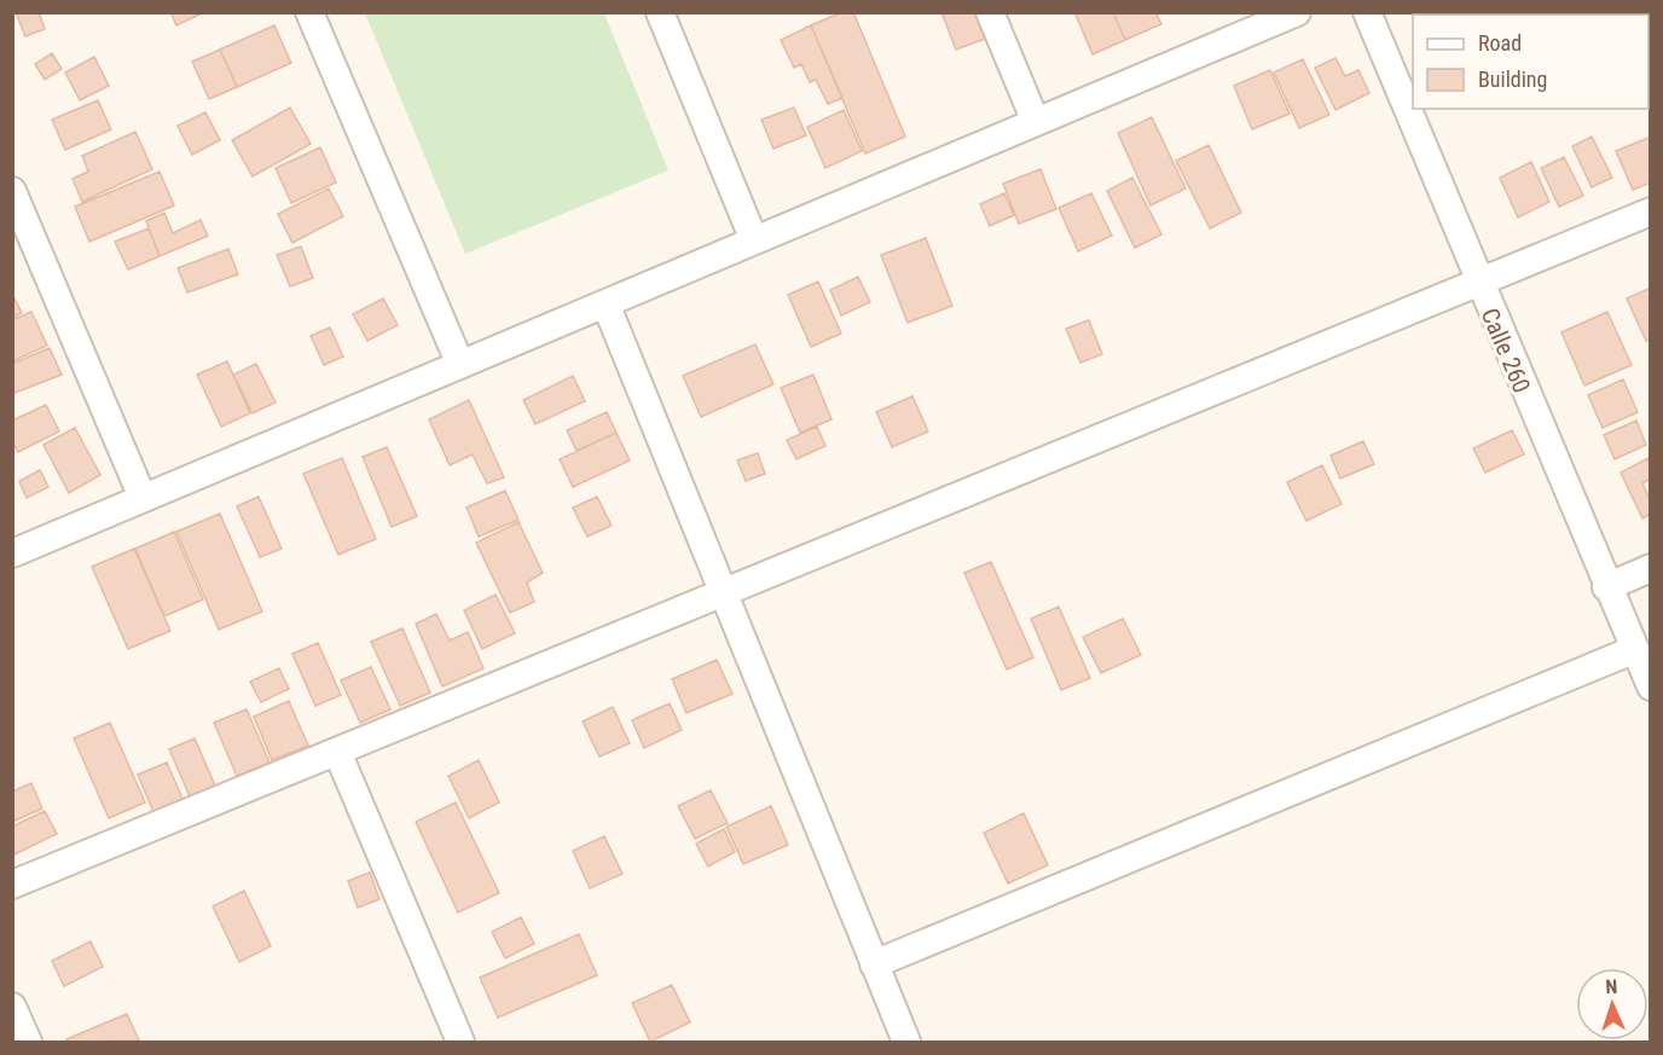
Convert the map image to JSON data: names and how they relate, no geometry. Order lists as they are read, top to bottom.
{
  "streets": {
    "street": ["Calle 260"]
  },
  "legend": ["Road", "Building"],
  "north": "top"
}
